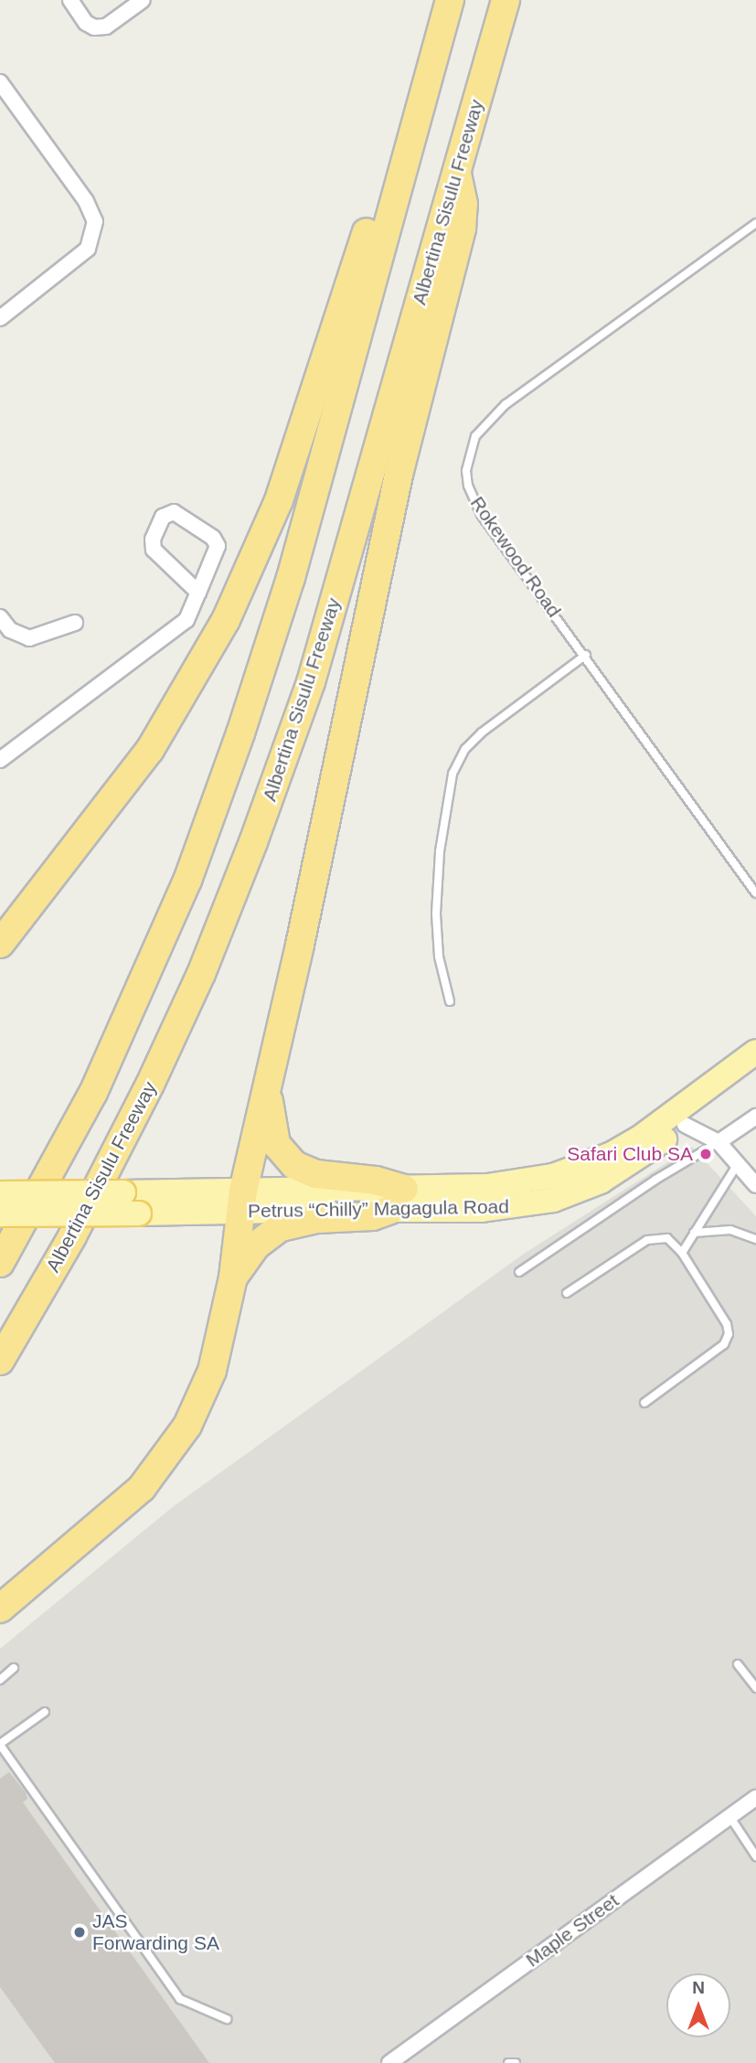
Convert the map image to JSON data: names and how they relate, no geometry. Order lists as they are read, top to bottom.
{
  "streets": {
    "highway": ["Albertina Sisulu Freeway"],
    "main road": ["Petrus “Chilly” Magagula Road"],
    "street": ["Maple Street"],
    "lane": ["Rokewood Road"]
  },
  "places": ["Safari Club SA", "JAS Forwarding SA"],
  "north": "top"
}
